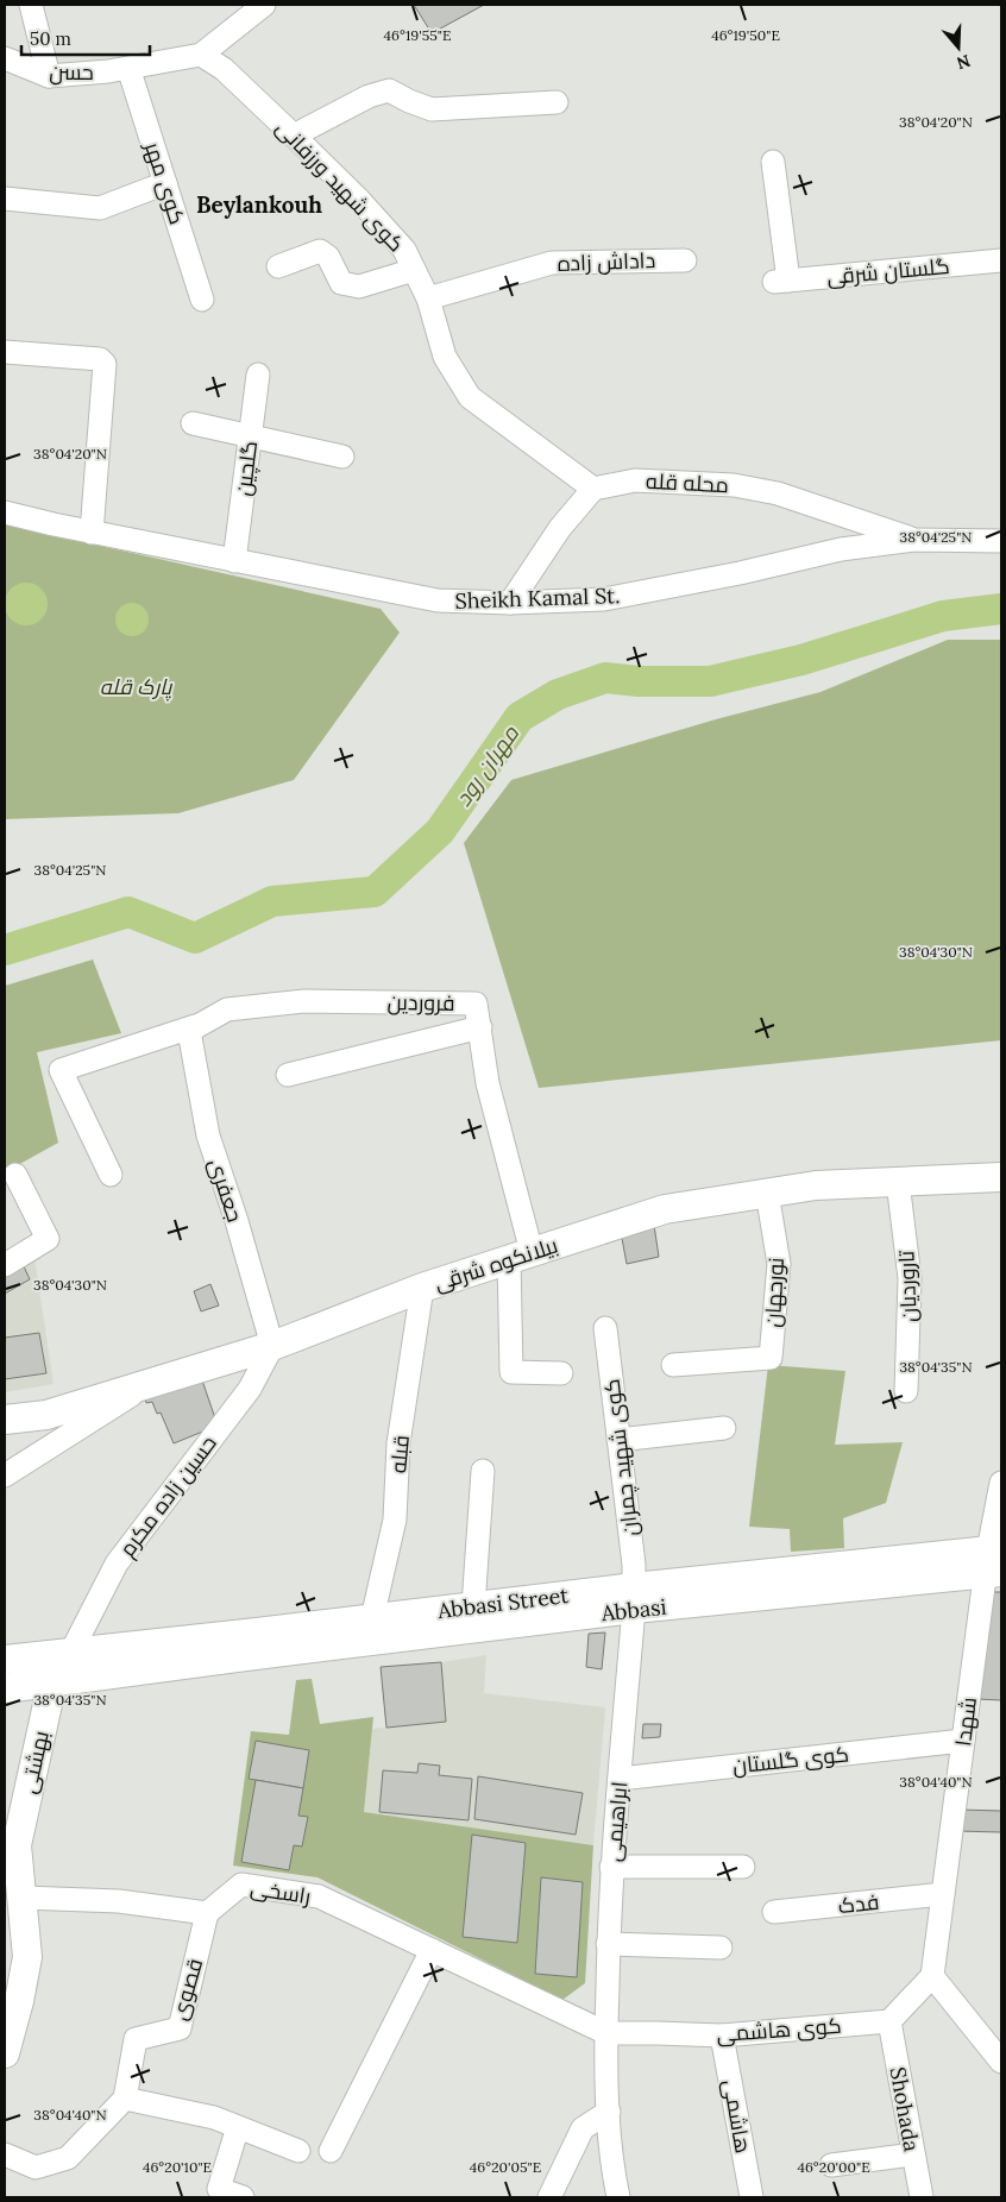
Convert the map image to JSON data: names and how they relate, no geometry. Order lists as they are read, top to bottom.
{
  "streets": {
    "main road": [
      "بیلانکوه شرقی",
      "Abbasi Street",
      "Abbasi",
      "بهشتی"
    ],
    "street": [
      "حسن",
      "کوی مهر",
      "کوی شهید ورزفانی",
      "داداش زاده",
      "گلستان شرقی",
      "گلچین",
      "محله قله",
      "Sheikh Kamal St.",
      "فروردین",
      "جعفری",
      "تاروردیان",
      "نورجهان",
      "قبله",
      "کوی شهید چمران",
      "حسین زاده مکرم",
      "شهدا",
      "کوی گلستان",
      "ابراهیمی",
      "راسخی",
      "فدک",
      "قصوی",
      "کوی هاشمی",
      "Shohada",
      "هاشمی"
    ]
  },
  "crossings": [
    ["حسن", "کوی مهر"],
    ["حسن", "کوی شهید ورزفانی"],
    ["کوی شهید ورزفانی", "داداش زاده"],
    ["کوی شهید ورزفانی", "محله قله"],
    ["گلچین", "Sheikh Kamal St."],
    ["محله قله", "Sheikh Kamal St."],
    ["فروردین", "جعفری"],
    ["فروردین", "بیلانکوه شرقی"],
    ["جعفری", "بیلانکوه شرقی"],
    ["جعفری", "حسین زاده مکرم"],
    ["بیلانکوه شرقی", "تاروردیان"],
    ["بیلانکوه شرقی", "نورجهان"],
    ["بیلانکوه شرقی", "قبله"],
    ["بیلانکوه شرقی", "حسین زاده مکرم"],
    ["قبله", "Abbasi Street"],
    ["قبله", "Abbasi"],
    ["کوی شهید چمران", "Abbasi Street"],
    ["کوی شهید چمران", "Abbasi"],
    ["کوی شهید چمران", "ابراهیمی"],
    ["حسین زاده مکرم", "Abbasi Street"],
    ["حسین زاده مکرم", "بهشتی"],
    ["Abbasi Street", "Abbasi"],
    ["Abbasi Street", "شهدا"],
    ["Abbasi Street", "بهشتی"],
    ["Abbasi Street", "ابراهیمی"],
    ["Abbasi", "ابراهیمی"],
    ["شهدا", "کوی گلستان"],
    ["شهدا", "فدک"],
    ["کوی گلستان", "ابراهیمی"],
    ["ابراهیمی", "راسخی"],
    ["ابراهیمی", "کوی هاشمی"],
    ["راسخی", "قصوی"],
    ["راسخی", "کوی هاشمی"],
    ["کوی هاشمی", "Shohada"],
    ["کوی هاشمی", "هاشمی"]
  ],
  "districts": ["Beylankouh"],
  "water": ["مهران رود"],
  "parks": ["پارک قله"],
  "scale_bar": "50 m",
  "north": "bottom",
  "coordinates": [
    "46°19'55\"E",
    "46°19'50\"E",
    "38°04'20\"N",
    "38°04'25\"N",
    "38°04'30\"N",
    "38°04'35\"N",
    "38°04'40\"N",
    "46°20'10\"E",
    "46°20'05\"E",
    "46°20'00\"E"
  ]
}
